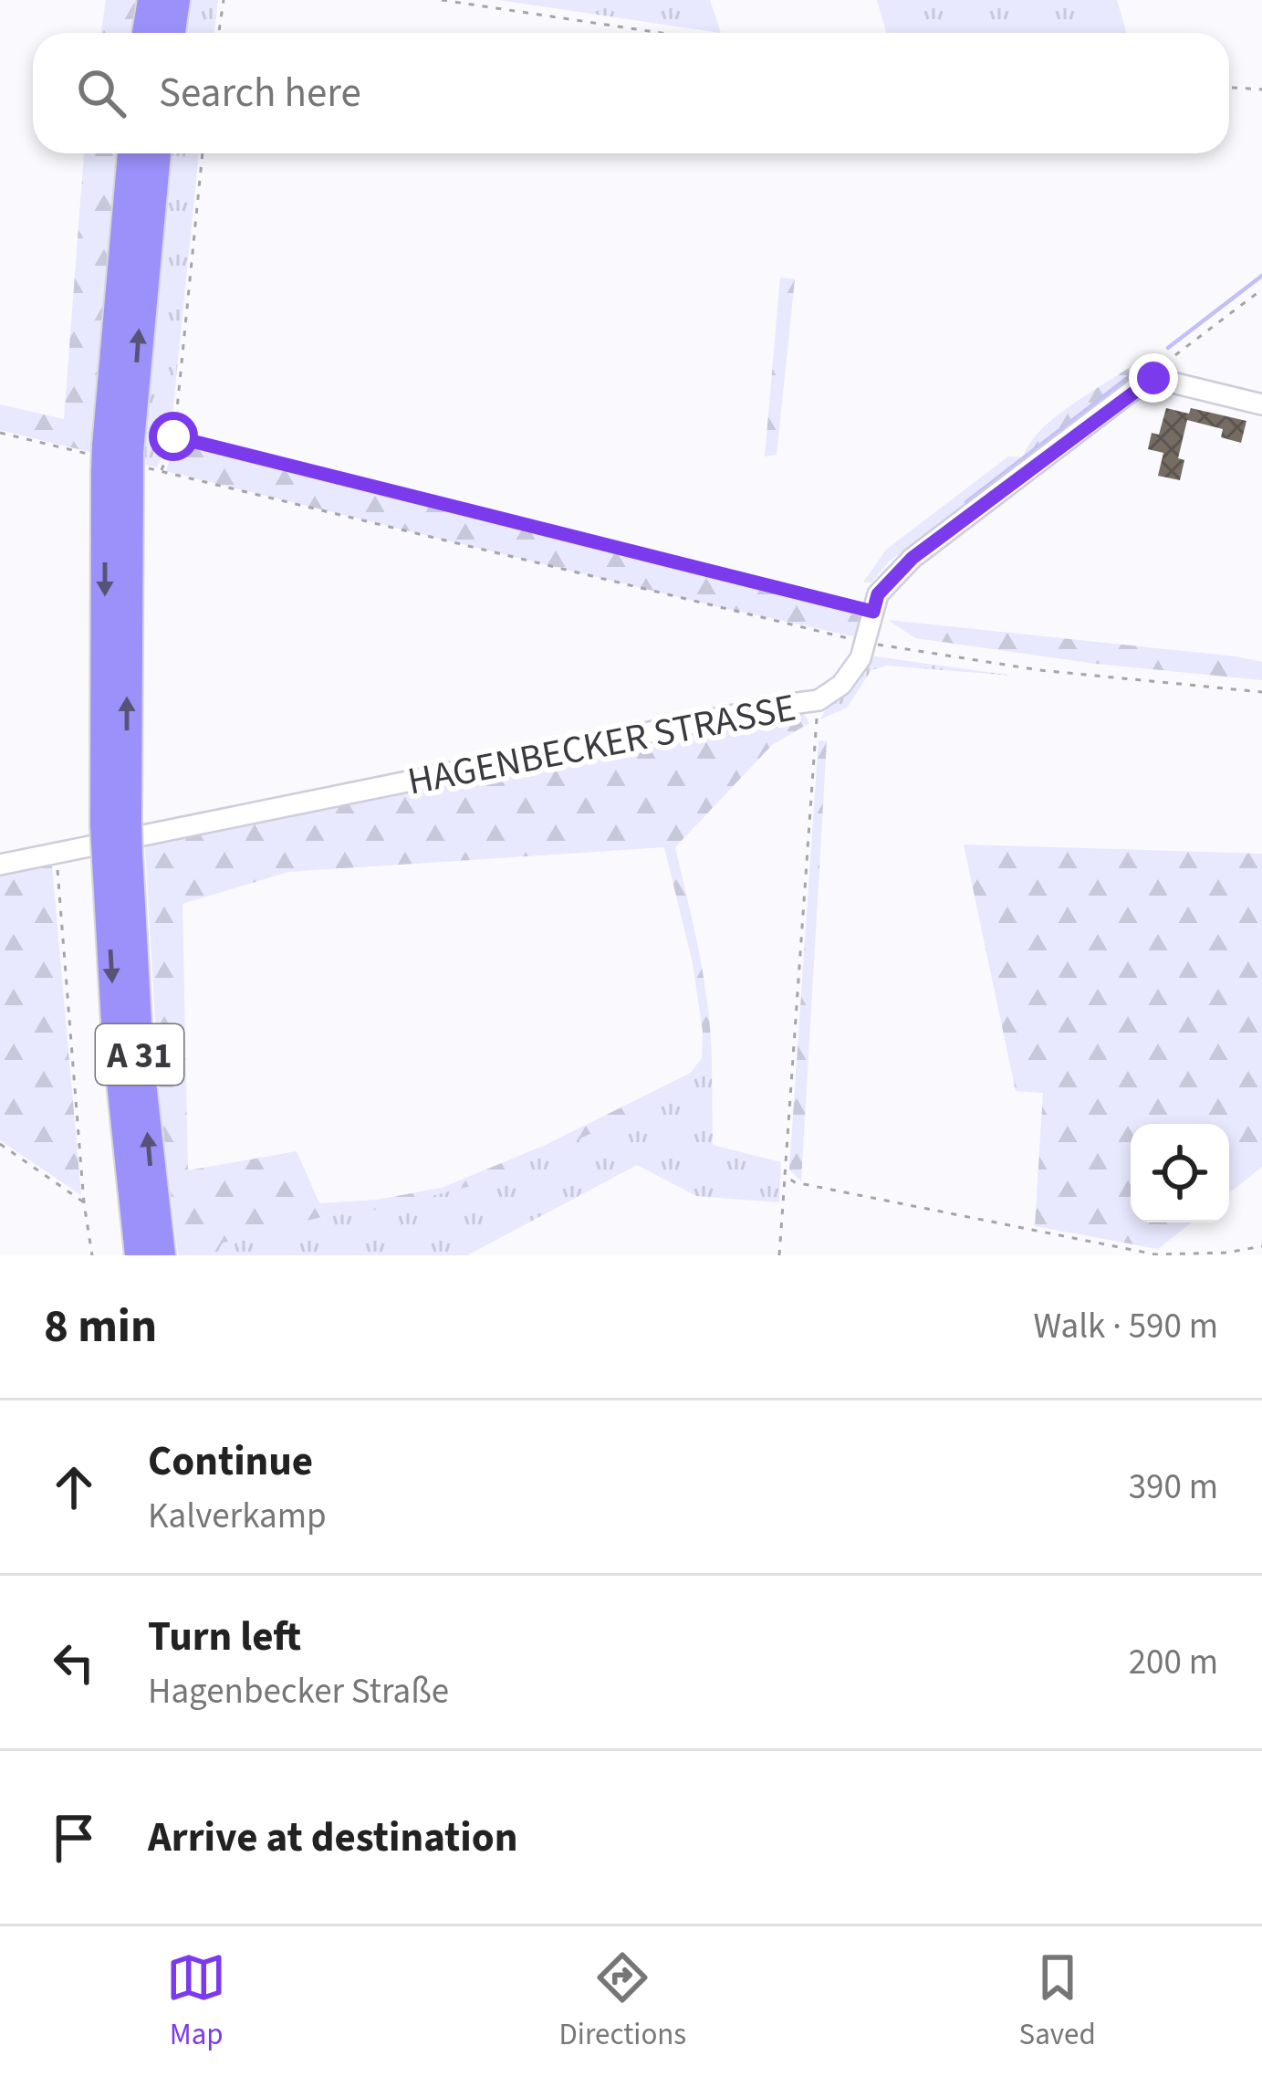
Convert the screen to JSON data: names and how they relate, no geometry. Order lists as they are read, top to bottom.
{
  "streets": {
    "highway": ["A 31"],
    "street": ["HAGENBECKER STRASSE"]
  },
  "page": {
    "search": "Search here",
    "heading": ["8 min", "Walk · 590 m"],
    "list": [
      ["Continue", "Kalverkamp", "390 m"],
      ["Turn left", "Hagenbecker Straße", "200 m"],
      "Arrive at destination"
    ],
    "nav": ["Map", "Directions", "Saved"]
  }
}
